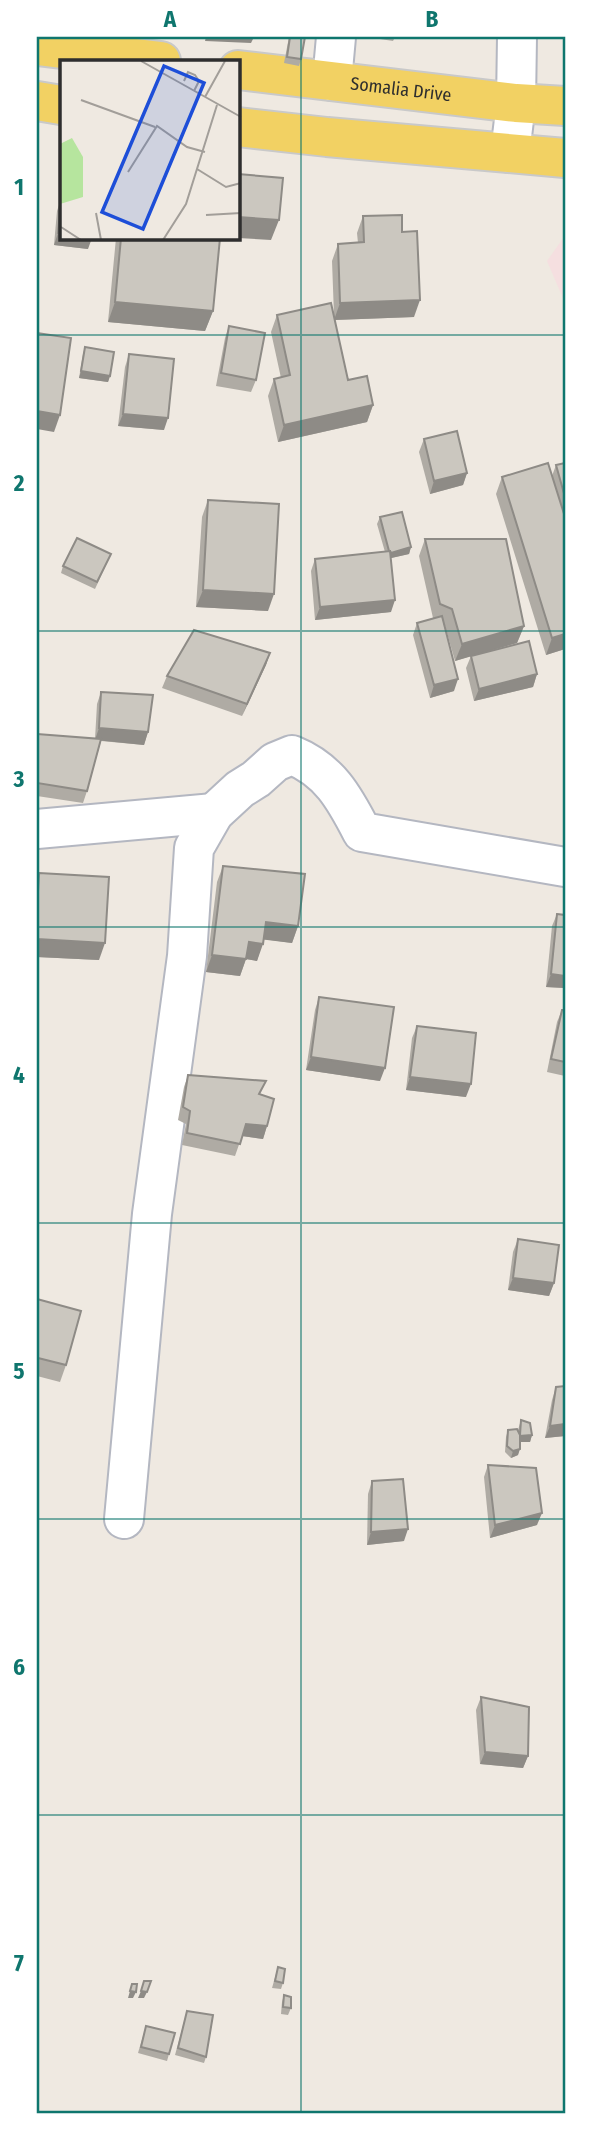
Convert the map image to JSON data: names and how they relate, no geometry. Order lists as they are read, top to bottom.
{
  "streets": {
    "main road": ["Somalia Drive"]
  },
  "grid": {
    "columns": ["A", "B"],
    "rows": [
      "1",
      "2",
      "3",
      "4",
      "5",
      "6",
      "7"
    ]
  }
}
